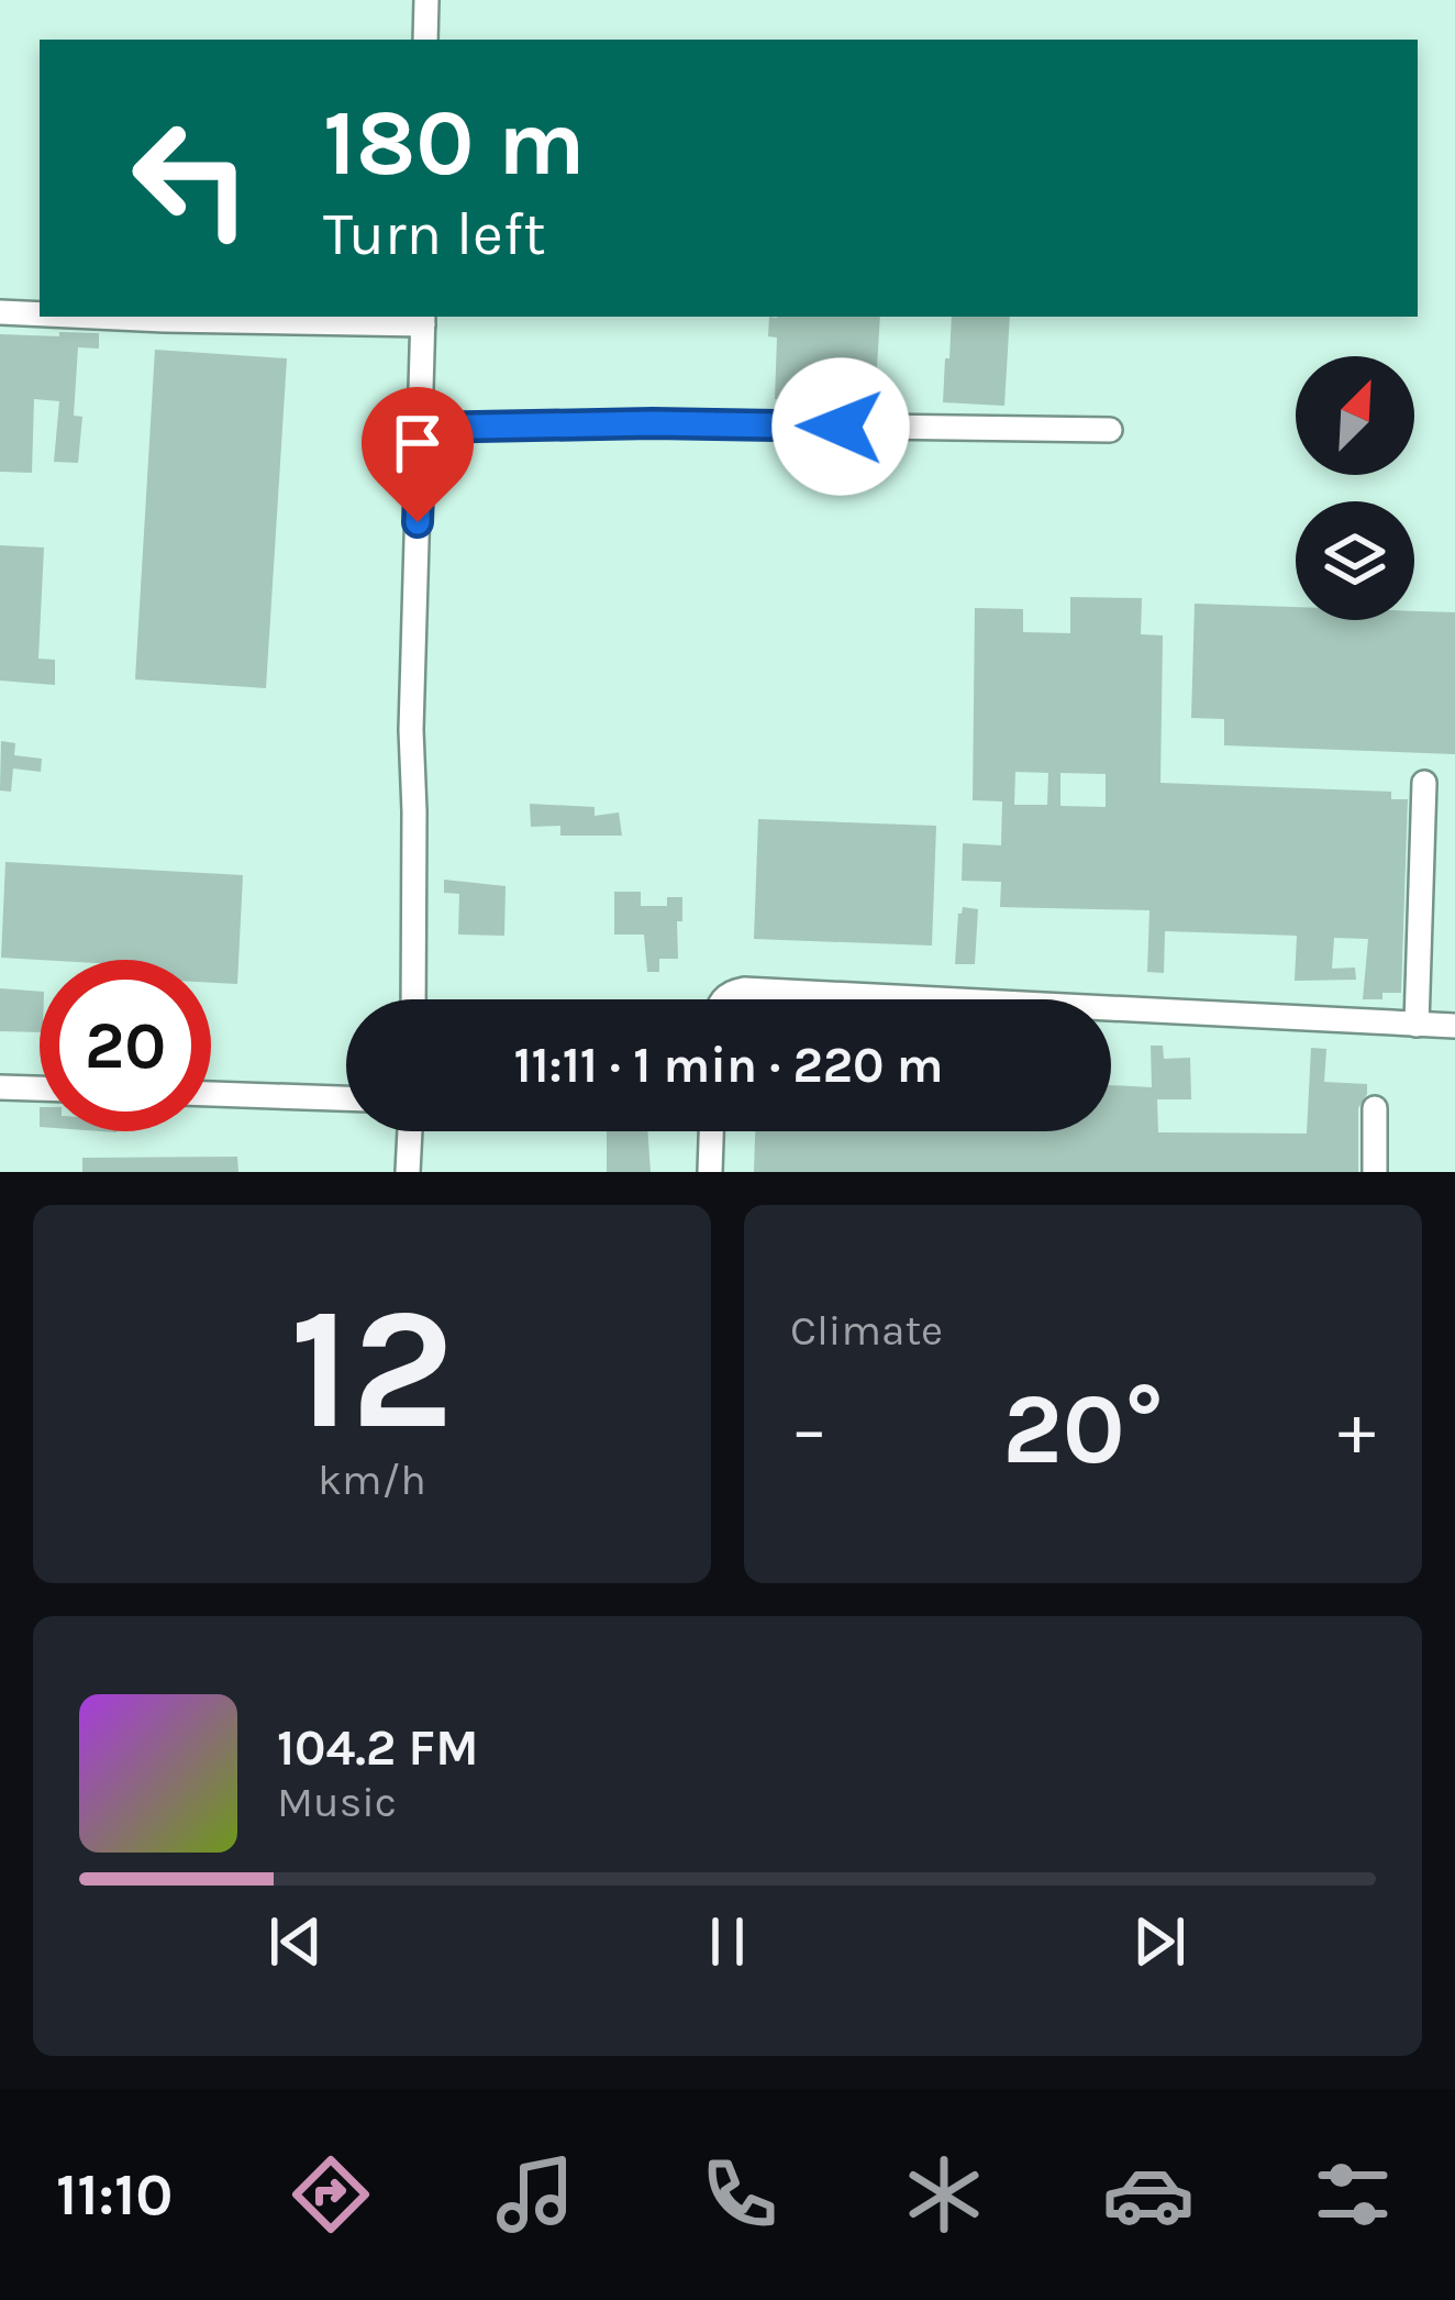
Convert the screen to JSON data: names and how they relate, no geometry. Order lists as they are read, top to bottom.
{
  "north": "top right",
  "page": {
    "turn": ["180 m", "Turn left"],
    "limit": "20",
    "trip": "11:11 · 1 min · 220 m",
    "tile": [
      ["12", "km/h"],
      "Climate"
    ],
    "heat": ["−", "20°", "+"],
    "song": ["104.2 FM", "Music"],
    "tabs": "11:10"
  }
}
